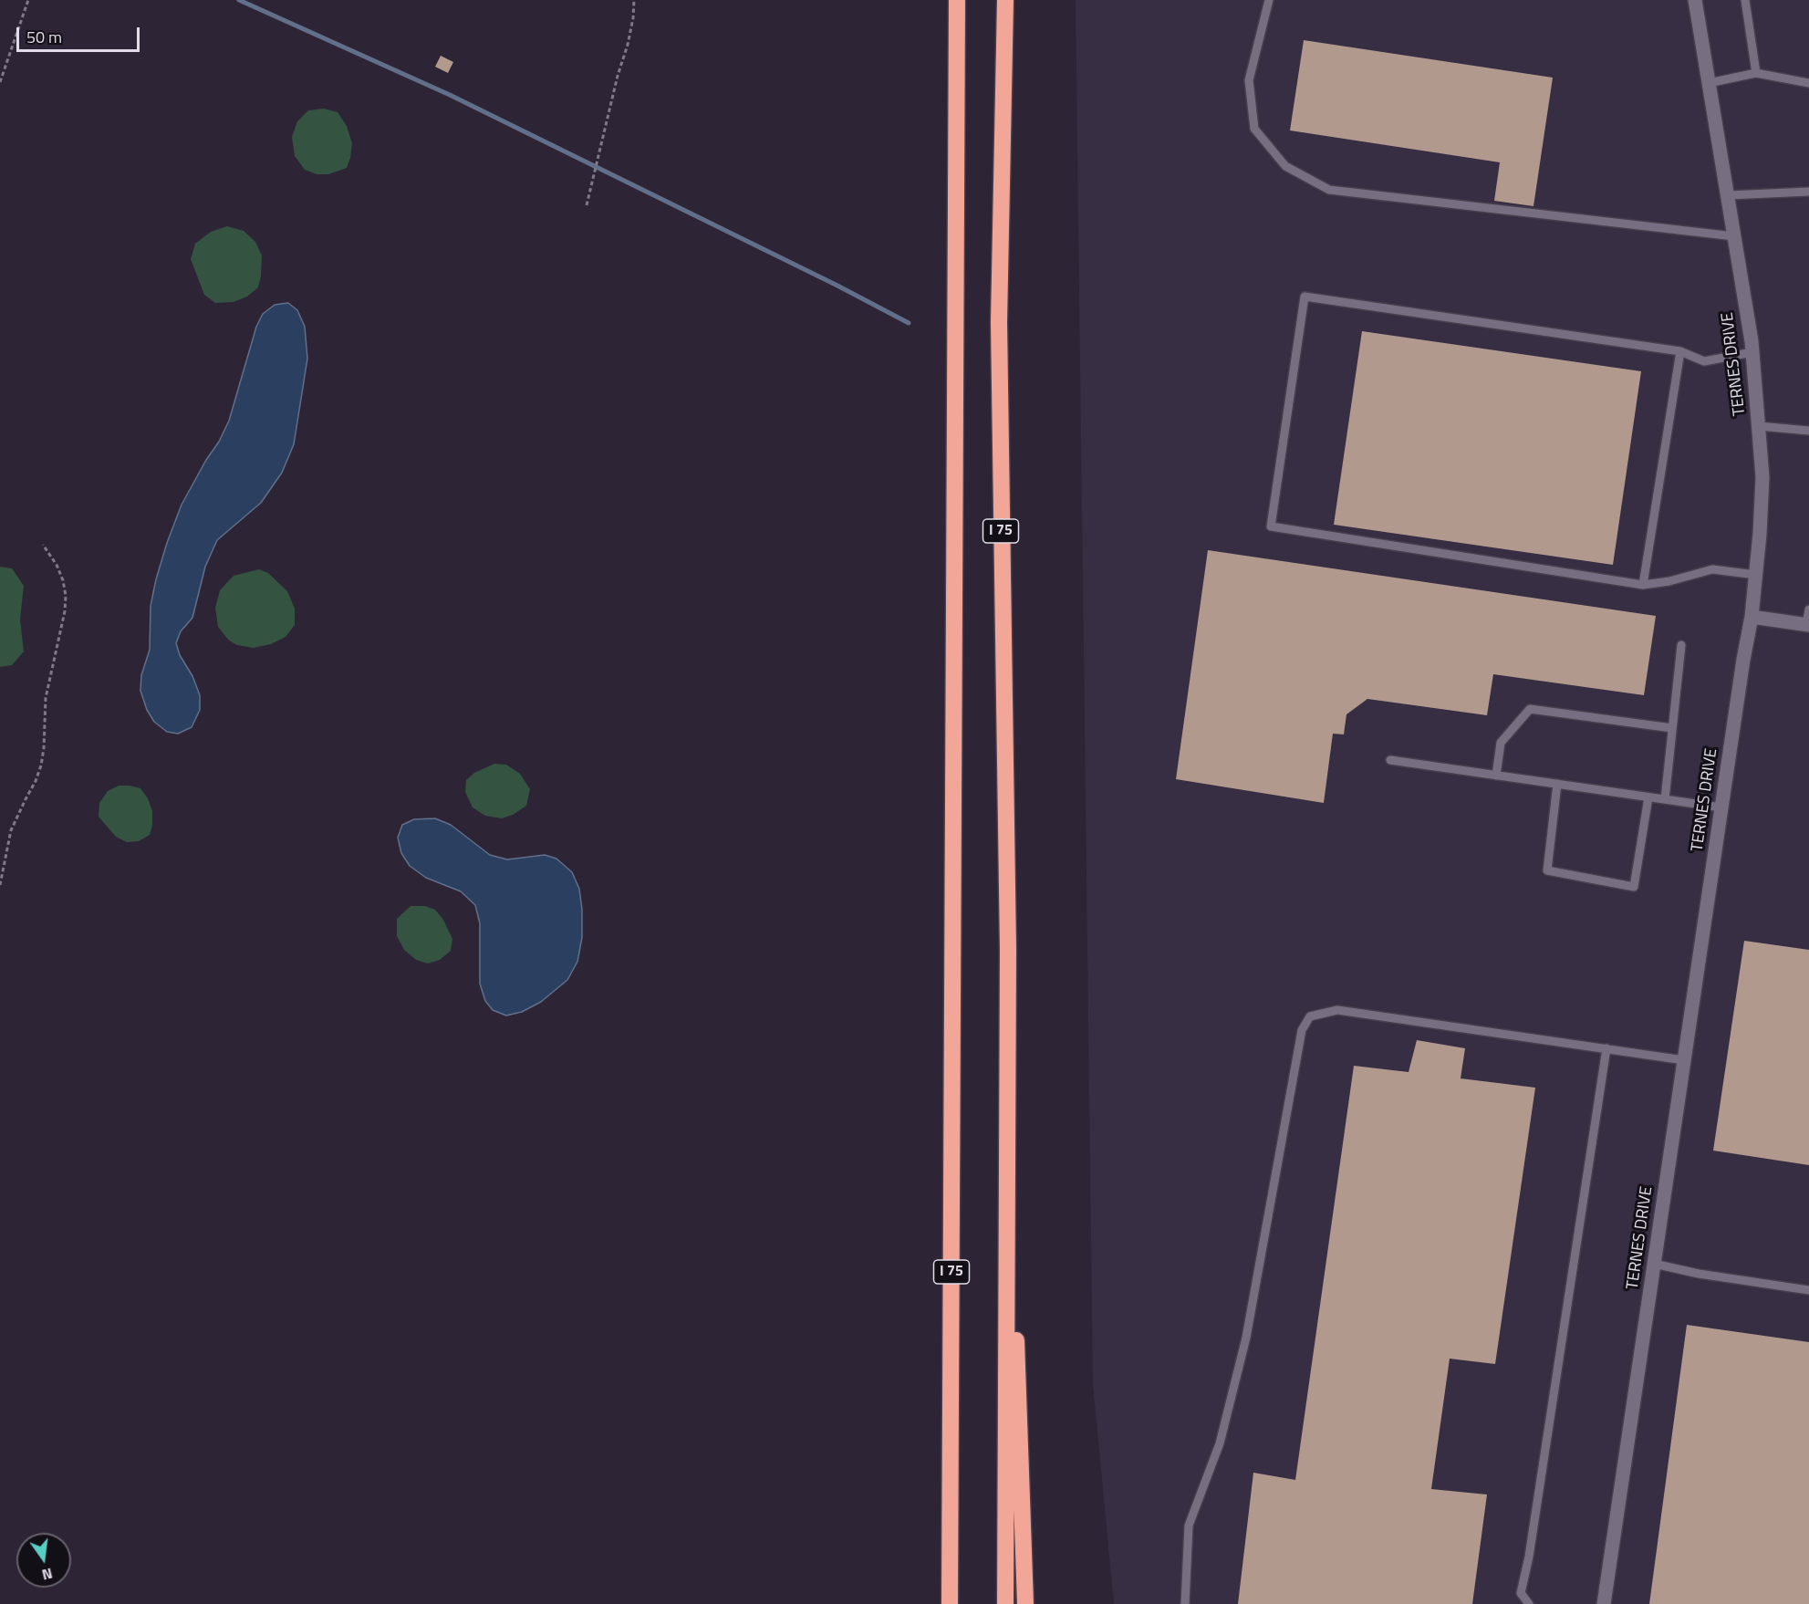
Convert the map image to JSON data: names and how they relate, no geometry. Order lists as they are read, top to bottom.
{
  "streets": {
    "highway": ["I 75"],
    "street": ["TERNES DRIVE"]
  },
  "scale_bar": "50 m",
  "north": "bottom"
}
